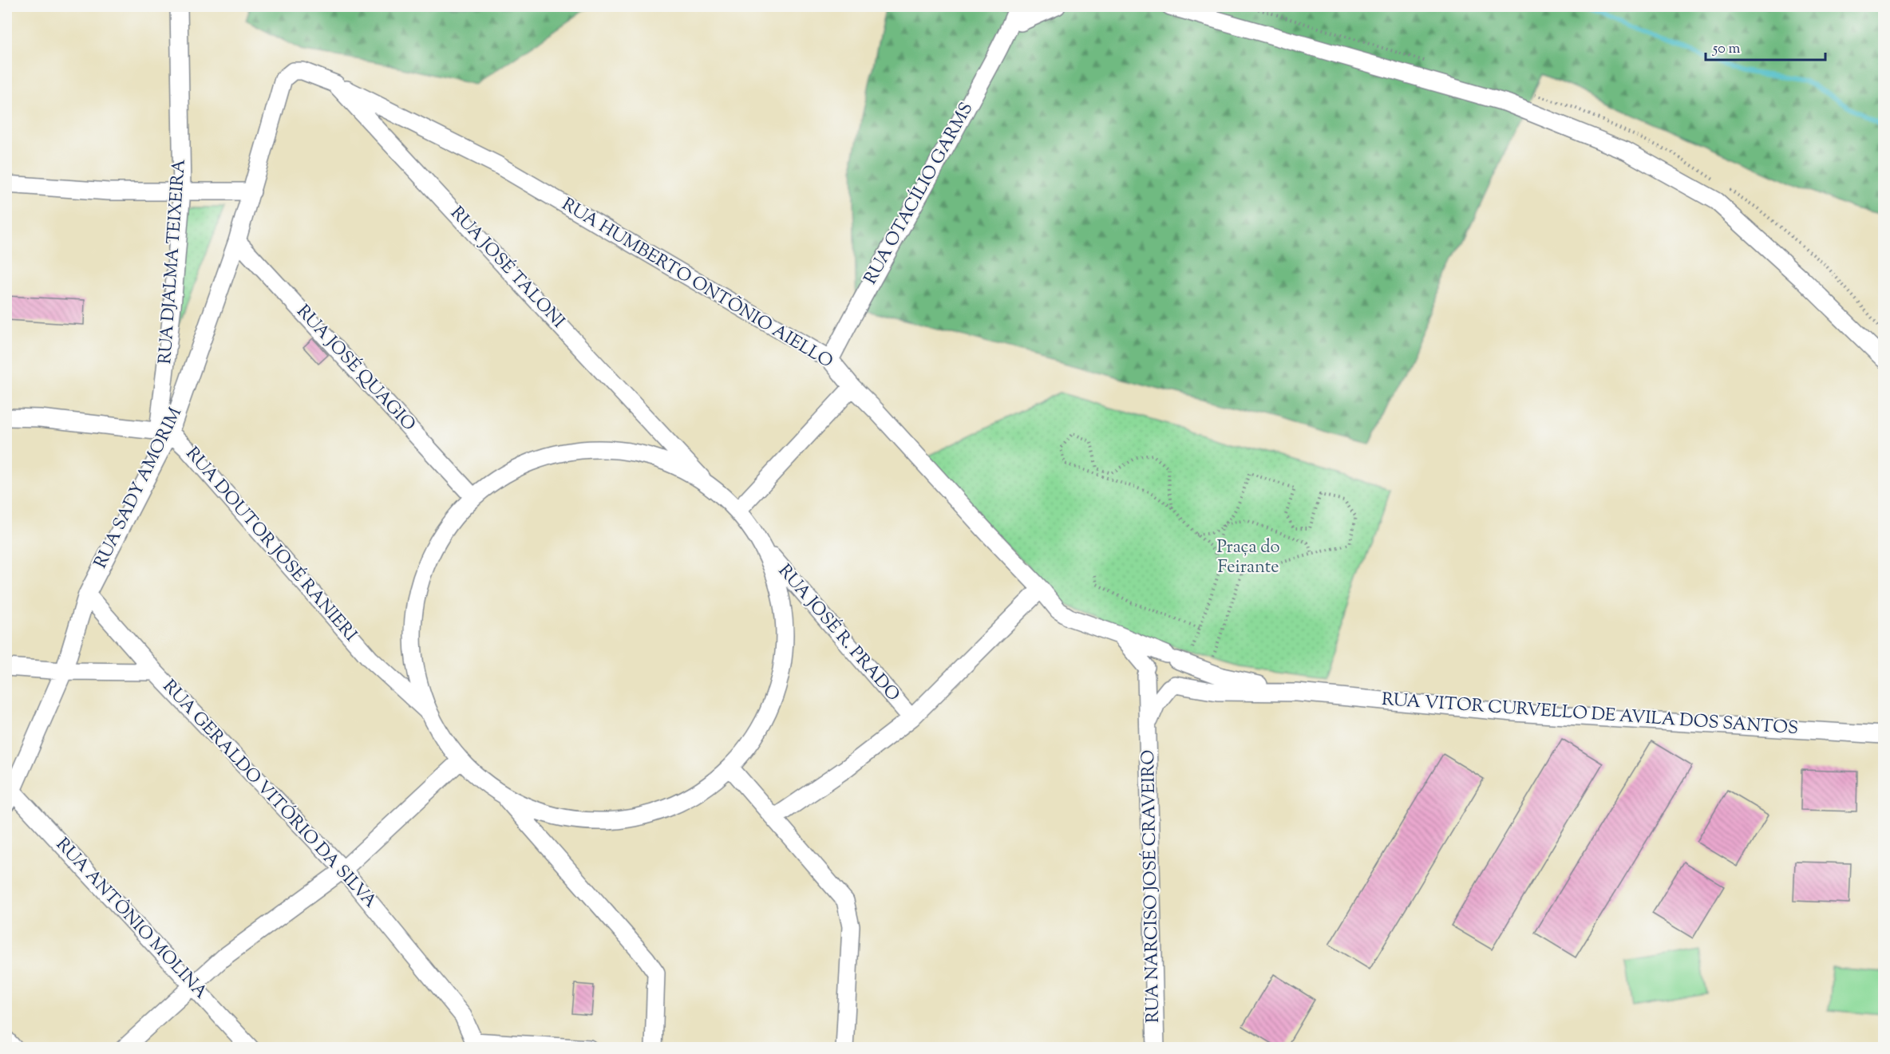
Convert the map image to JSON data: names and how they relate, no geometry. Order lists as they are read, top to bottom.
{
  "streets": {
    "street": [
      "RUA OTACÍLIO GARMS",
      "RUA DJALMA TEIXEIRA",
      "RUA JOSÉ TALONI",
      "RUA HUMBERTO ONTÕNIO AIELLO",
      "RUA JOSÉ QUAGIO",
      "RUA SADY AMORIM",
      "RUA DOUTOR JOSÉ RANIERI",
      "RUA JOSÉ R. PRADO",
      "RUA VITOR CURVELLO DE AVILA DOS SANTOS",
      "RUA GERALDO VITÓRIO DA SILVA",
      "RUA NARCISO JOSÉ CRAVEIRO",
      "RUA ANTÔNIO MOLINA"
    ]
  },
  "crossings": [
    ["RUA OTACÍLIO GARMS", "RUA HUMBERTO ONTÕNIO AIELLO"],
    ["RUA DJALMA TEIXEIRA", "RUA SADY AMORIM"],
    ["RUA DJALMA TEIXEIRA", "RUA DOUTOR JOSÉ RANIERI"],
    ["RUA JOSÉ TALONI", "RUA HUMBERTO ONTÕNIO AIELLO"],
    ["RUA JOSÉ TALONI", "RUA SADY AMORIM"],
    ["RUA JOSÉ QUAGIO", "RUA SADY AMORIM"],
    ["RUA SADY AMORIM", "RUA DOUTOR JOSÉ RANIERI"],
    ["RUA SADY AMORIM", "RUA GERALDO VITÓRIO DA SILVA"],
    ["RUA SADY AMORIM", "RUA ANTÔNIO MOLINA"],
    ["RUA VITOR CURVELLO DE AVILA DOS SANTOS", "RUA NARCISO JOSÉ CRAVEIRO"]
  ],
  "parks": ["Praça do Feirante"],
  "scale_bar": "50 m"
}
